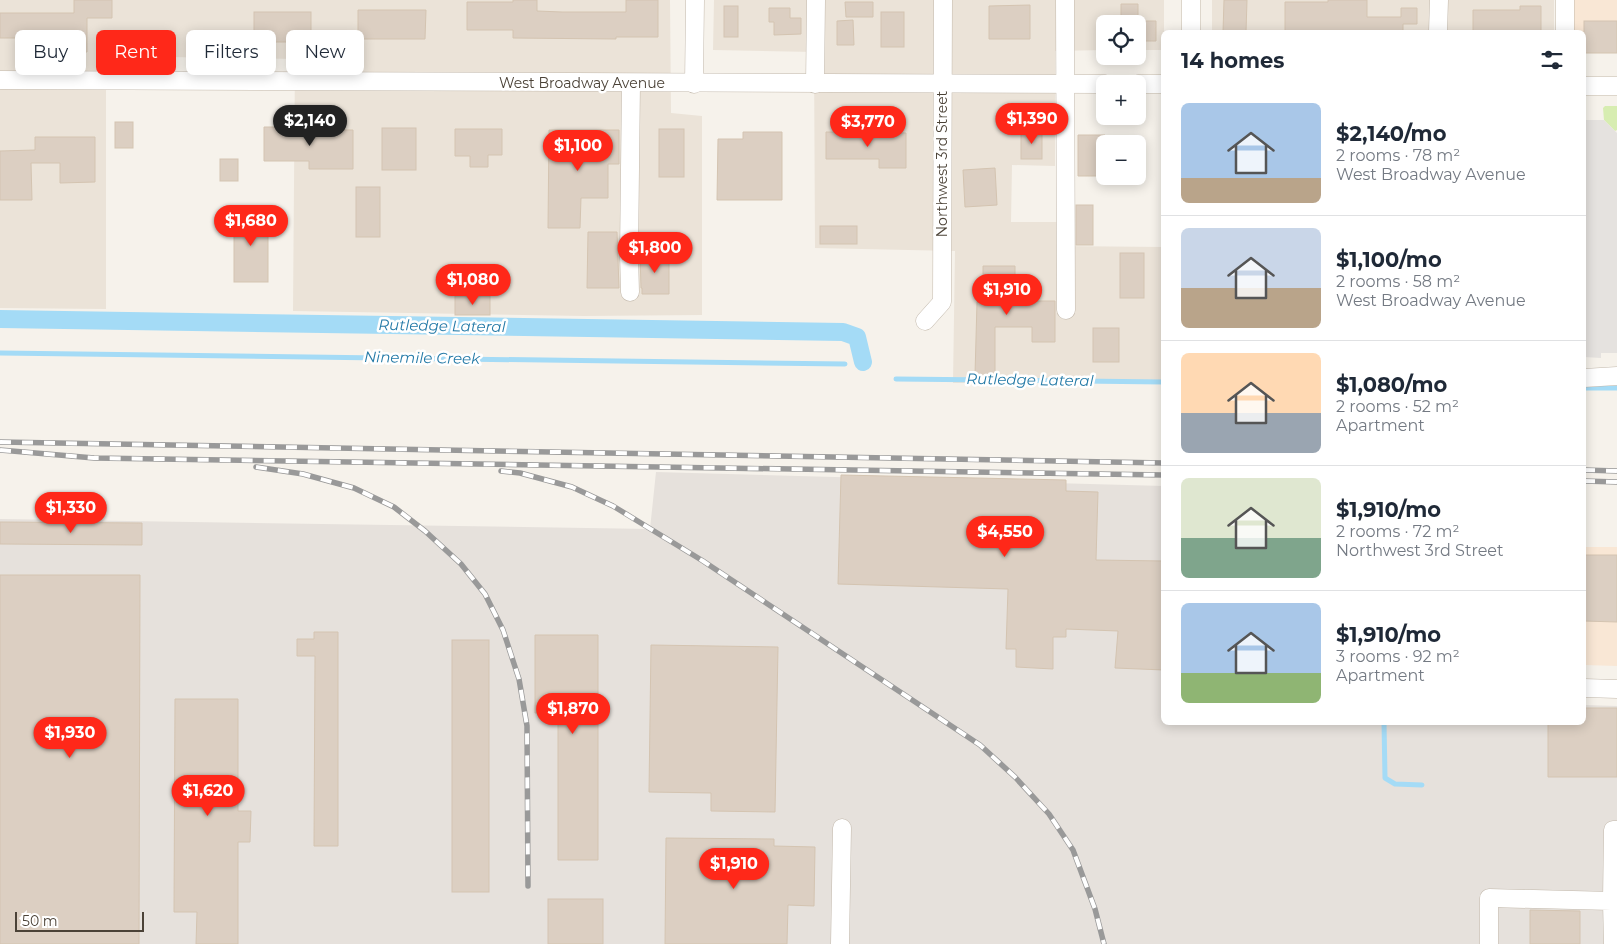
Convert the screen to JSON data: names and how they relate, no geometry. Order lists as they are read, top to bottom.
{
  "streets": {
    "street": ["West Broadway Avenue", "Northwest 3rd Street"]
  },
  "crossings": [
    ["West Broadway Avenue", "Northwest 3rd Street"]
  ],
  "water": ["Rutledge Lateral", "Ninemile Creek"],
  "scale_bar": "50 m",
  "page": {
    "map_buttons": ["+", "−"],
    "chip": [
      "Buy",
      "Rent",
      "Filters",
      "New"
    ],
    "heading": "14 homes",
    "list": [
      {
        "name": "$2,140/mo",
        "note": "2 rooms · 78 m² · West Broadway Avenue"
      },
      {
        "name": "$1,100/mo",
        "note": "2 rooms · 58 m² · West Broadway Avenue"
      },
      {
        "name": "$1,080/mo",
        "note": "2 rooms · 52 m² · Apartment"
      },
      {
        "name": "$1,910/mo",
        "note": "2 rooms · 72 m² · Northwest 3rd Street"
      },
      {
        "name": "$1,910/mo",
        "note": "3 rooms · 92 m² · Apartment"
      }
    ],
    "price": [
      "$1,390",
      "$2,140",
      "$3,770",
      "$1,100",
      "$1,680",
      "$1,800",
      "$1,080",
      "$1,910",
      "$1,330",
      "$4,550",
      "$1,870",
      "$1,930",
      "$1,620",
      "$1,910"
    ],
    "scale": "50 m"
  }
}
